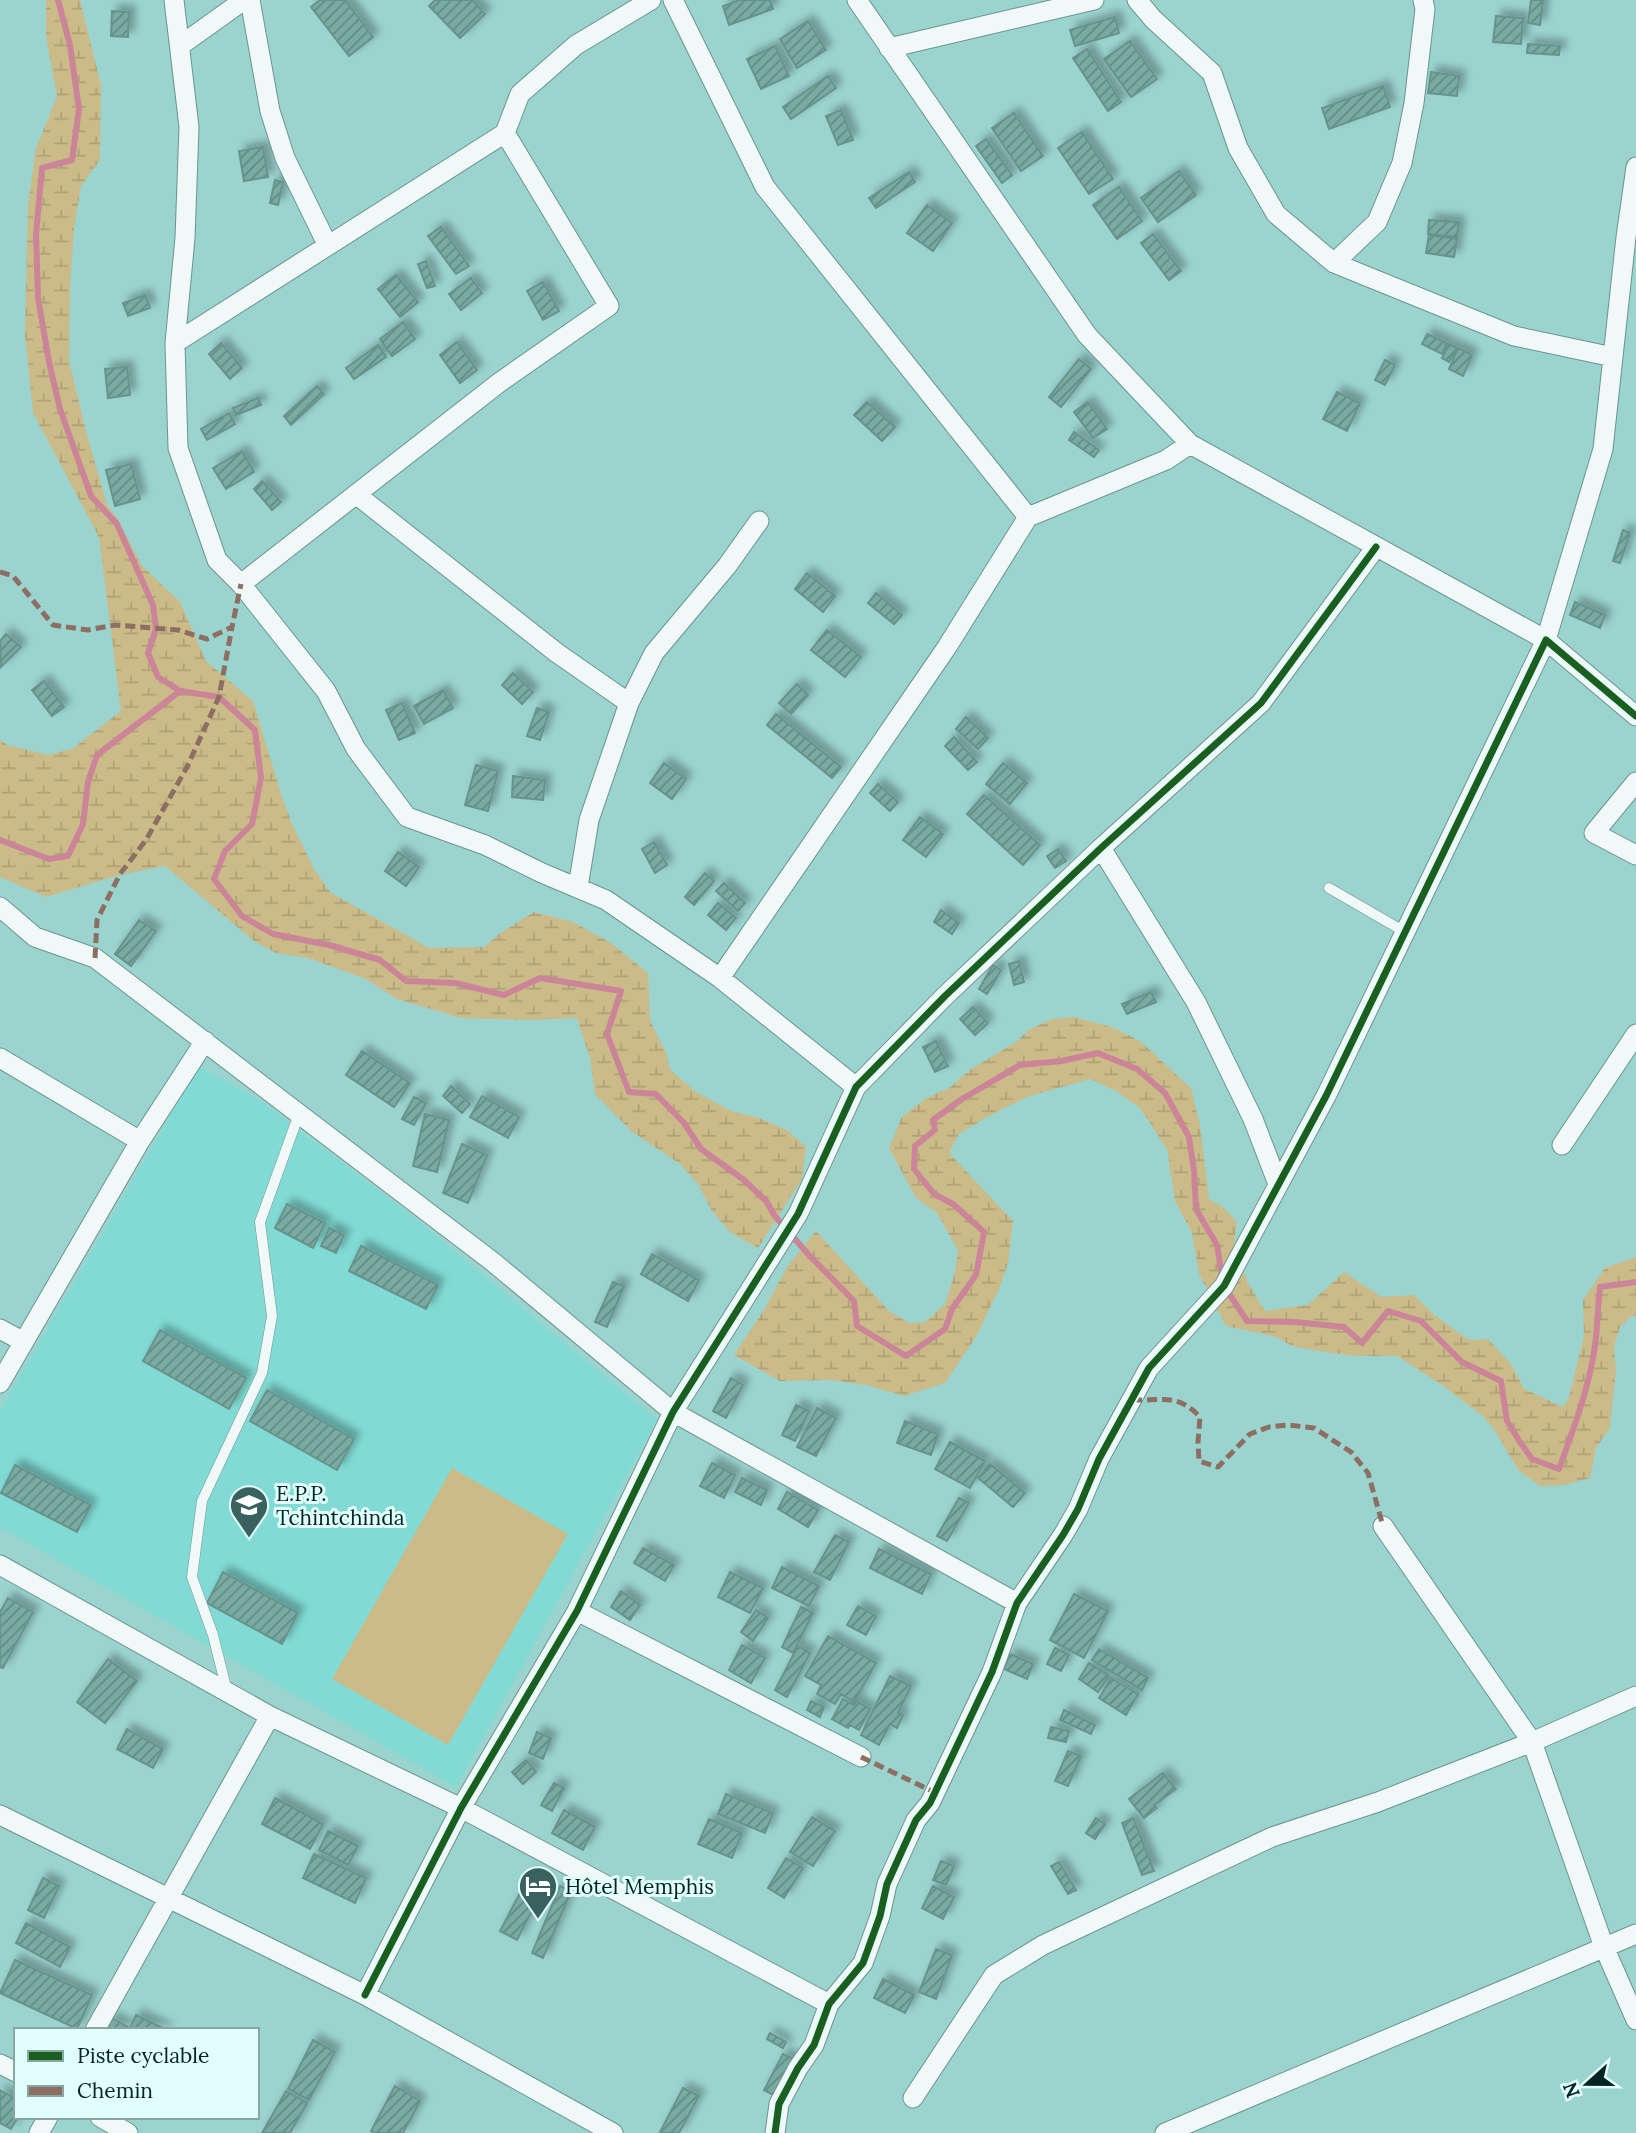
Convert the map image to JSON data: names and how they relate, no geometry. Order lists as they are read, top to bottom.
{
  "places": {
    "school or university": ["E.P.P. Tchintchinda"],
    "hotel": ["Hôtel Memphis"]
  },
  "legend": ["Piste cyclable", "Chemin"],
  "north": "left"
}
